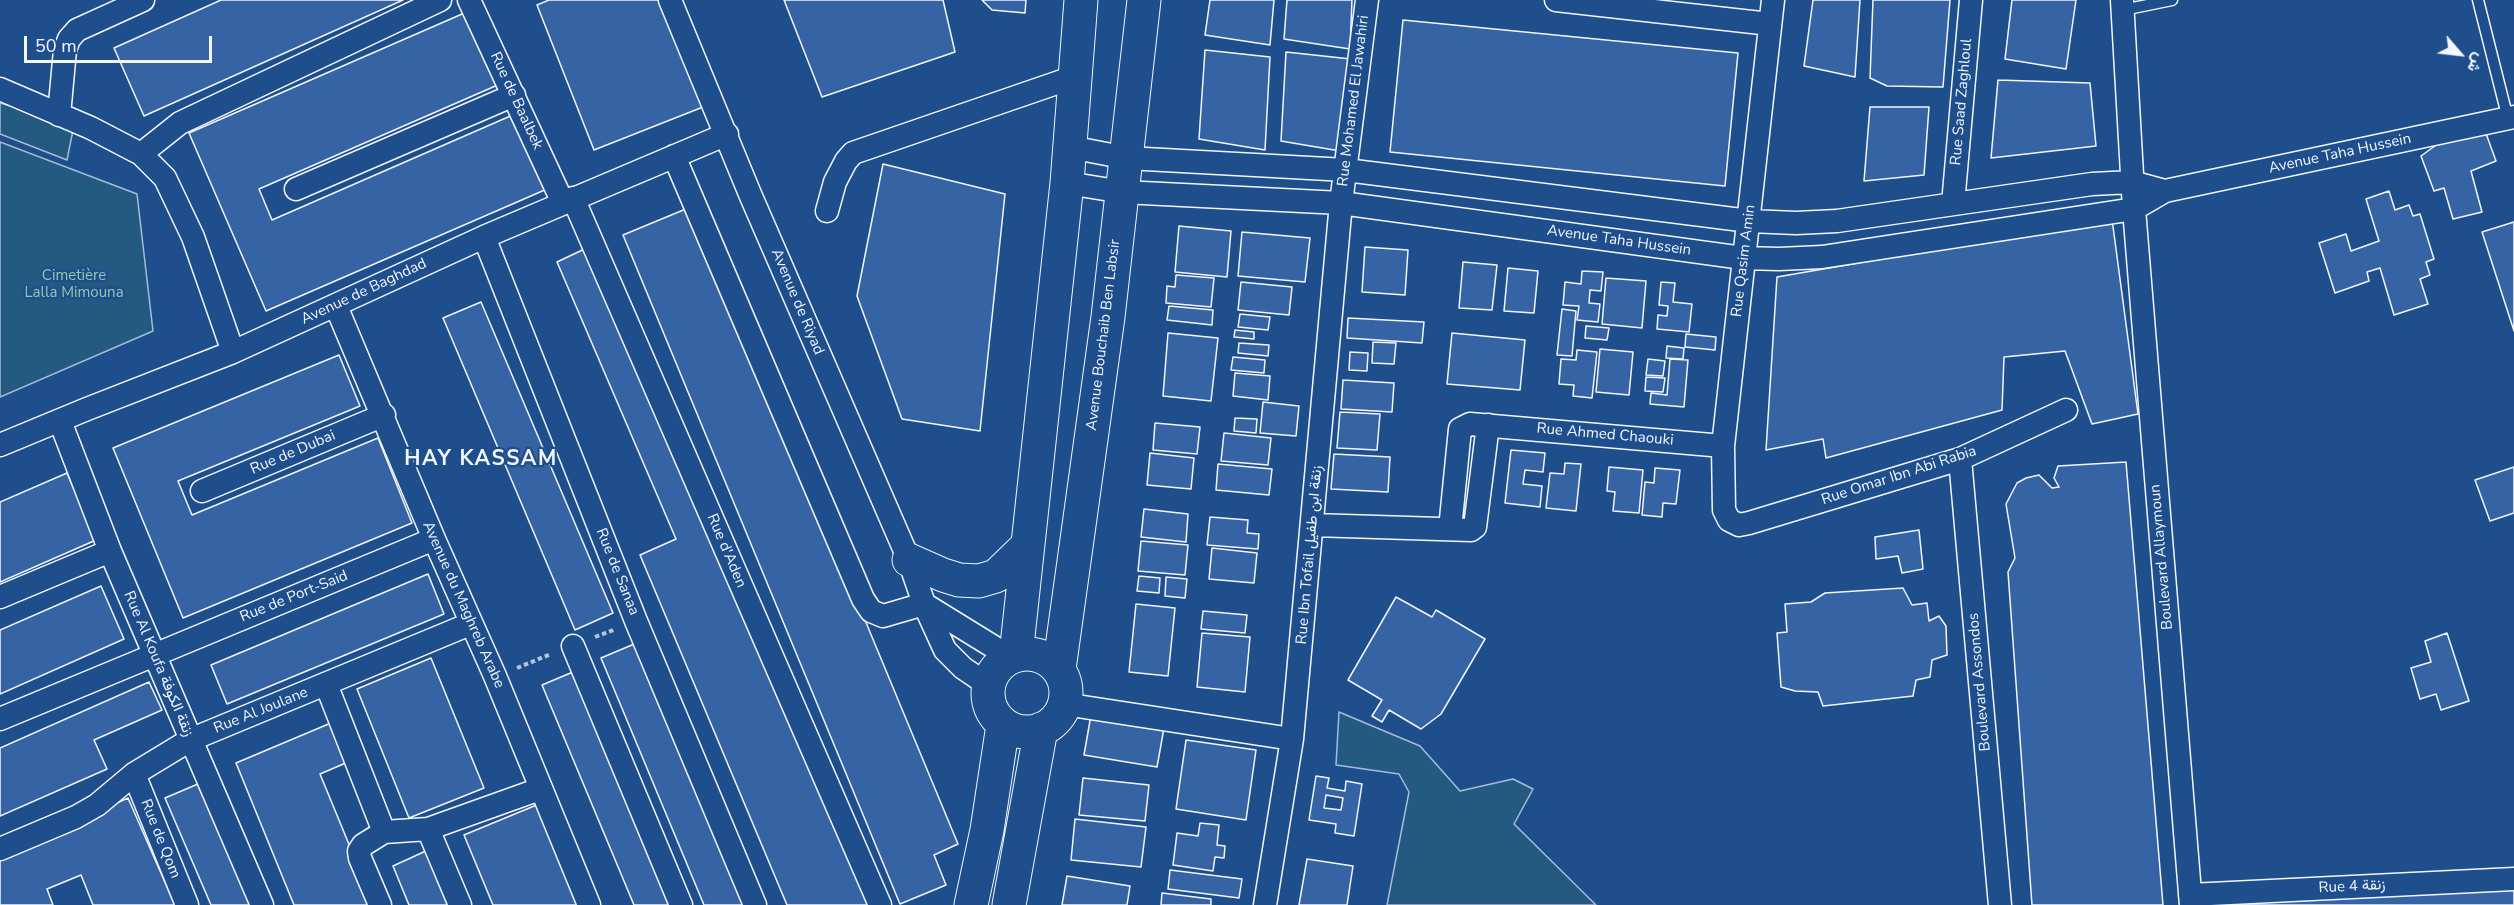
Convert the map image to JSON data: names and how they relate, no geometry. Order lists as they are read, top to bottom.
{
  "streets": {
    "main road": ["Avenue Bouchaib Ben Labsir"],
    "street": [
      "Rue de Baalbek",
      "Rue Mohamed El Jawahiri",
      "Rue Saad Zaghloul",
      "Avenue Taha Hussein",
      "Rue Qasim Amin",
      "Avenue de Baghdad",
      "Avenue de Riyad",
      "Rue Ahmed Chaouki",
      "Rue de Dubai",
      "Rue Omar Ibn Abi Rabia",
      "Rue d'Aden",
      "Rue Ibn Tofail زنقة ابن طفيل",
      "Boulevard Allaymoun",
      "Rue de Sanaa",
      "Rue de Port-Said",
      "Avenue du Maghreb Arabe",
      "Rue Al Koufa زنقة الكوفة",
      "Boulevard Assondos",
      "Rue Al Joulane",
      "Rue de Qom",
      "Rue 4 زنقة"
    ]
  },
  "crossings": [
    ["Rue de Baalbek", "Avenue de Baghdad"],
    ["Rue de Baalbek", "Rue d'Aden"],
    ["Rue Mohamed El Jawahiri", "Avenue Taha Hussein"],
    ["Rue Mohamed El Jawahiri", "Rue Ibn Tofail زنقة ابن طفيل"],
    ["Rue Saad Zaghloul", "Avenue Taha Hussein"],
    ["Avenue Taha Hussein", "Rue Qasim Amin"],
    ["Avenue Taha Hussein", "Avenue Bouchaib Ben Labsir"],
    ["Avenue Taha Hussein", "Rue Ibn Tofail زنقة ابن طفيل"],
    ["Avenue Taha Hussein", "Boulevard Allaymoun"],
    ["Rue Qasim Amin", "Rue Ahmed Chaouki"],
    ["Rue Qasim Amin", "Rue Omar Ibn Abi Rabia"],
    ["Avenue de Baghdad", "Avenue de Riyad"],
    ["Avenue de Baghdad", "Rue d'Aden"],
    ["Avenue de Baghdad", "Rue de Sanaa"],
    ["Avenue de Baghdad", "Avenue du Maghreb Arabe"],
    ["Avenue de Baghdad", "Rue Al Koufa زنقة الكوفة"],
    ["Avenue de Riyad", "Avenue Bouchaib Ben Labsir"],
    ["Rue Ahmed Chaouki", "Rue Ibn Tofail زنقة ابن طفيل"],
    ["Rue de Dubai", "Avenue du Maghreb Arabe"],
    ["Rue Omar Ibn Abi Rabia", "Boulevard Assondos"],
    ["Boulevard Allaymoun", "Rue 4 زنقة"],
    ["Rue de Port-Said", "Avenue du Maghreb Arabe"],
    ["Rue de Port-Said", "Rue Al Koufa زنقة الكوفة"],
    ["Avenue du Maghreb Arabe", "Rue Al Joulane"],
    ["Rue Al Koufa زنقة الكوفة", "Rue Al Joulane"],
    ["Rue Al Joulane", "Rue de Qom"]
  ],
  "districts": ["HAY KASSAM"],
  "parks": ["Cimetière Lalla Mimouna"],
  "scale_bar": "50 m",
  "north": "bottom right"
}
